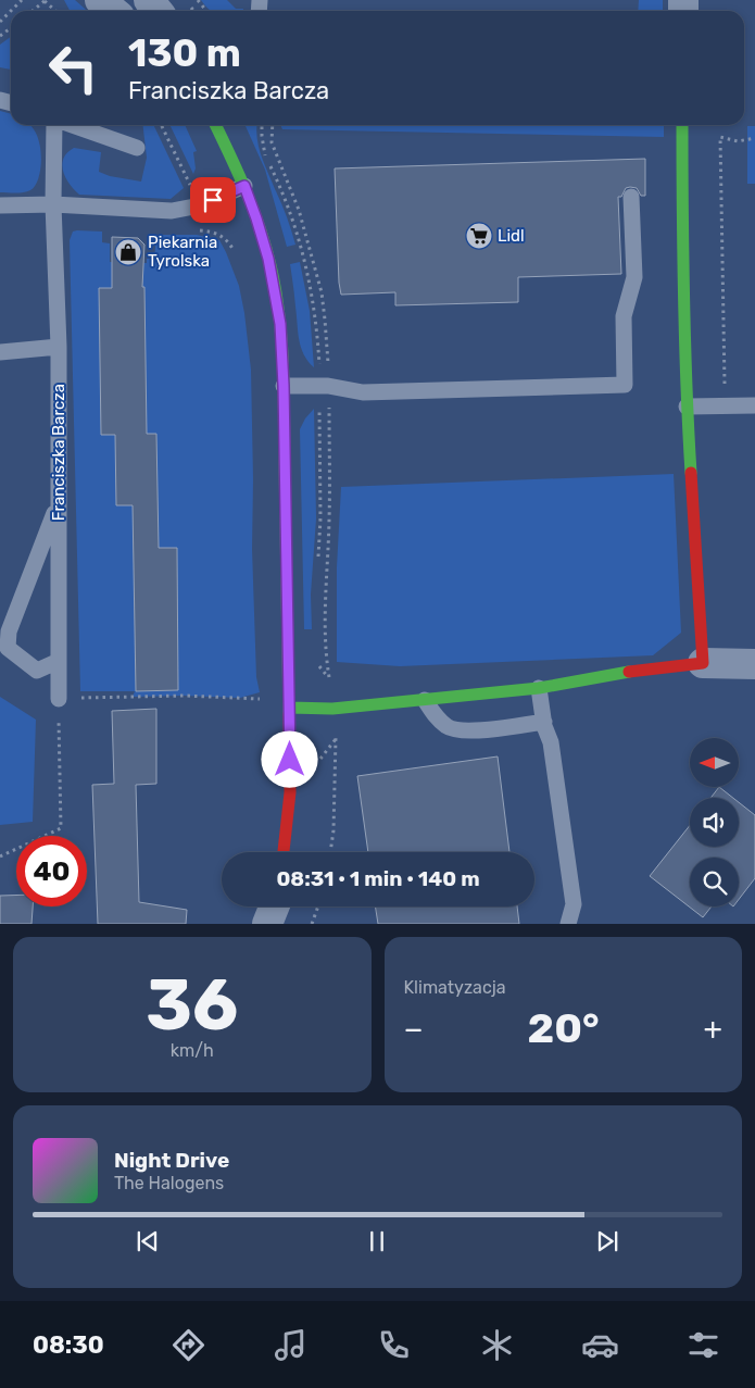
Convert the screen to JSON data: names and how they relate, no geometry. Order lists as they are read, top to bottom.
{
  "streets": {
    "lane": ["Franciszka Barcza"]
  },
  "places": {
    "supermarket": ["Lidl"],
    "shop": ["Piekarnia Tyrolska"]
  },
  "north": "left",
  "page": {
    "turn": ["130 m", "Franciszka Barcza"],
    "limit": "40",
    "trip": "08:31 · 1 min · 140 m",
    "tile": [
      ["36", "km/h"],
      "Klimatyzacja"
    ],
    "heat": ["−", "20°", "+"],
    "song": ["Night Drive", "The Halogens"],
    "tabs": "08:30"
  }
}
